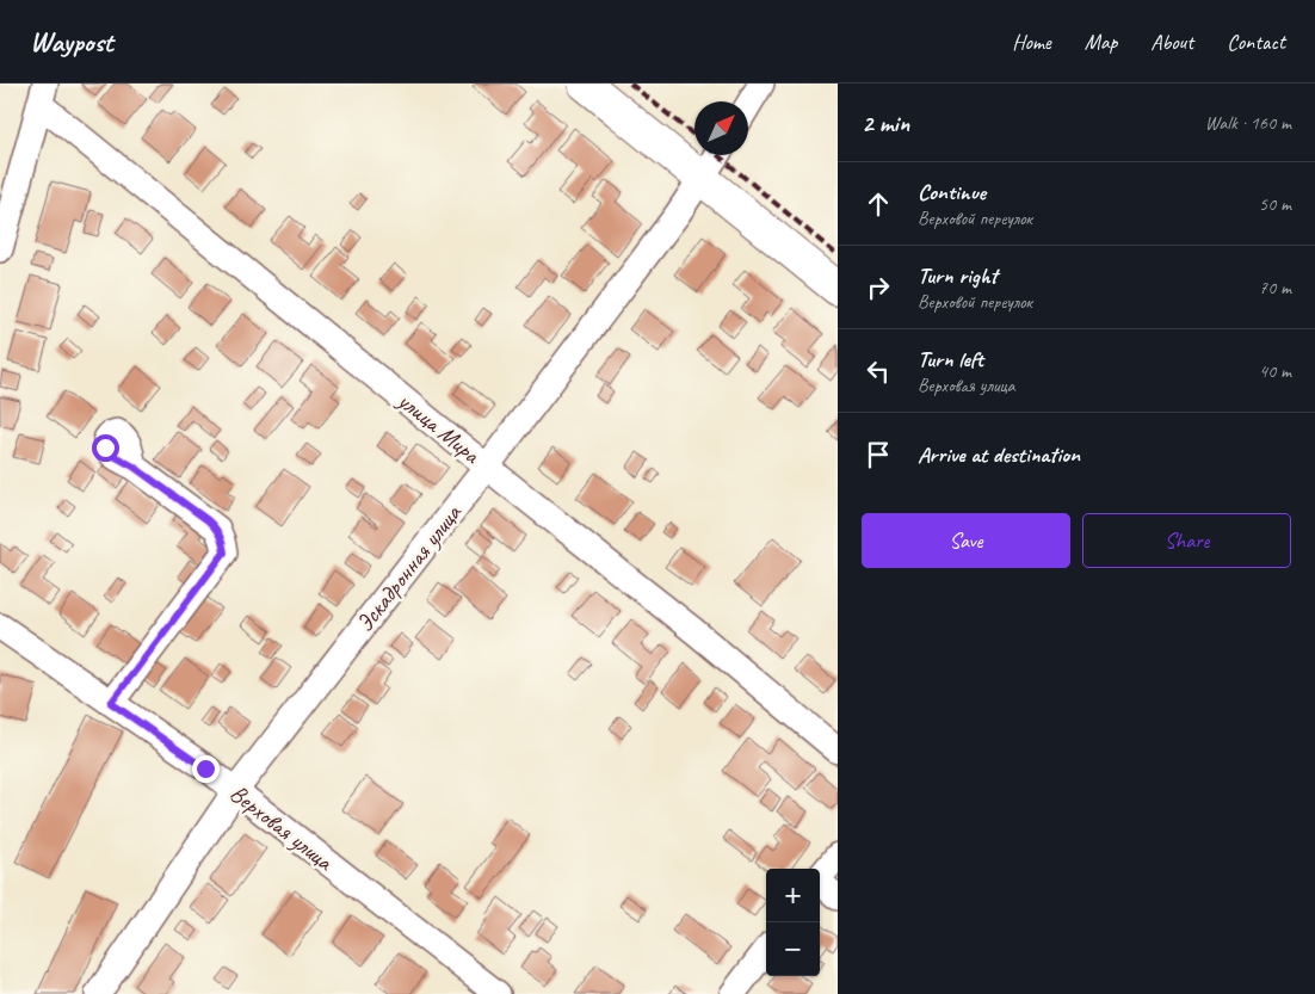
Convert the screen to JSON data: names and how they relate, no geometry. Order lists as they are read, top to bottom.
{
  "streets": {
    "street": ["улица Мира", "Эскадронная улица", "Верховая улица"]
  },
  "crossings": [
    ["улица Мира", "Эскадронная улица"],
    ["Эскадронная улица", "Верховая улица"]
  ],
  "north": "top right",
  "page": {
    "header": "Waypost",
    "nav": [
      "Home",
      "Map",
      "About",
      "Contact"
    ],
    "heading": ["2 min", "Walk · 160 m"],
    "list": [
      ["Continue", "Верховой переулок", "50 m"],
      ["Turn right", "Верховой переулок", "70 m"],
      ["Turn left", "Верховая улица", "40 m"],
      "Arrive at destination"
    ],
    "buttons": ["Save", "Share"],
    "map_buttons": ["+", "−"]
  }
}
